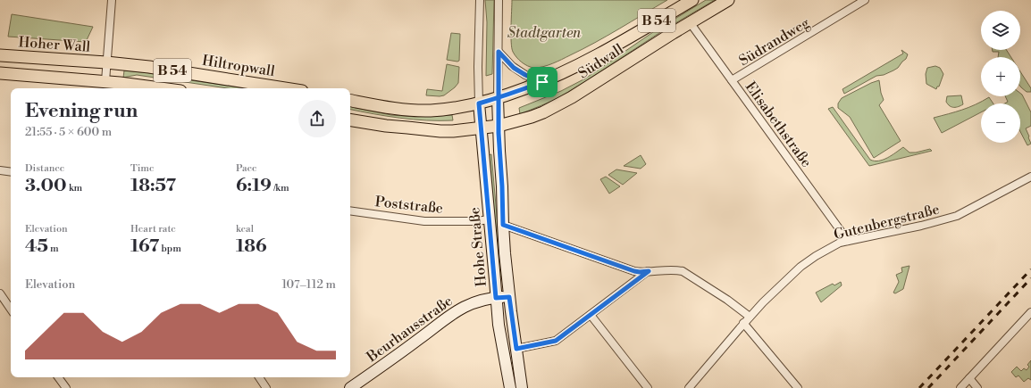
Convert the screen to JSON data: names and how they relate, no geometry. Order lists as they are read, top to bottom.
{
  "streets": {
    "main road": [
      "B 54",
      "Hoher Wall",
      "Südwall",
      "Hiltropwall",
      "Hohe Straße",
      "Beurhausstraße"
    ],
    "street": [
      "Südrandweg",
      "Elisabethstraße",
      "Poststraße",
      "Gutenbergstraße"
    ]
  },
  "crossings": [
    ["B 54", "Südwall"],
    ["B 54", "Hohe Straße"],
    ["Südrandweg", "Elisabethstraße"],
    ["Hoher Wall", "Hiltropwall"],
    ["Südwall", "Elisabethstraße"],
    ["Südwall", "Hohe Straße"],
    ["Elisabethstraße", "Gutenbergstraße"],
    ["Poststraße", "Hohe Straße"],
    ["Hohe Straße", "Beurhausstraße"]
  ],
  "parks": ["Stadtgarten"],
  "page": {
    "map_buttons": ["+", "−"],
    "heading": ["Evening run", "21:55 · 5 × 600 m"],
    "stats": [
      ["Distance", "3.00 km"],
      ["Time", "18:57"],
      ["Pace", "6:19 /km"],
      ["Elevation", "45 m"],
      ["Heart rate", "167 bpm"],
      ["kcal", "186"]
    ],
    "chart": ["Elevation", "107–112 m"]
  }
}
